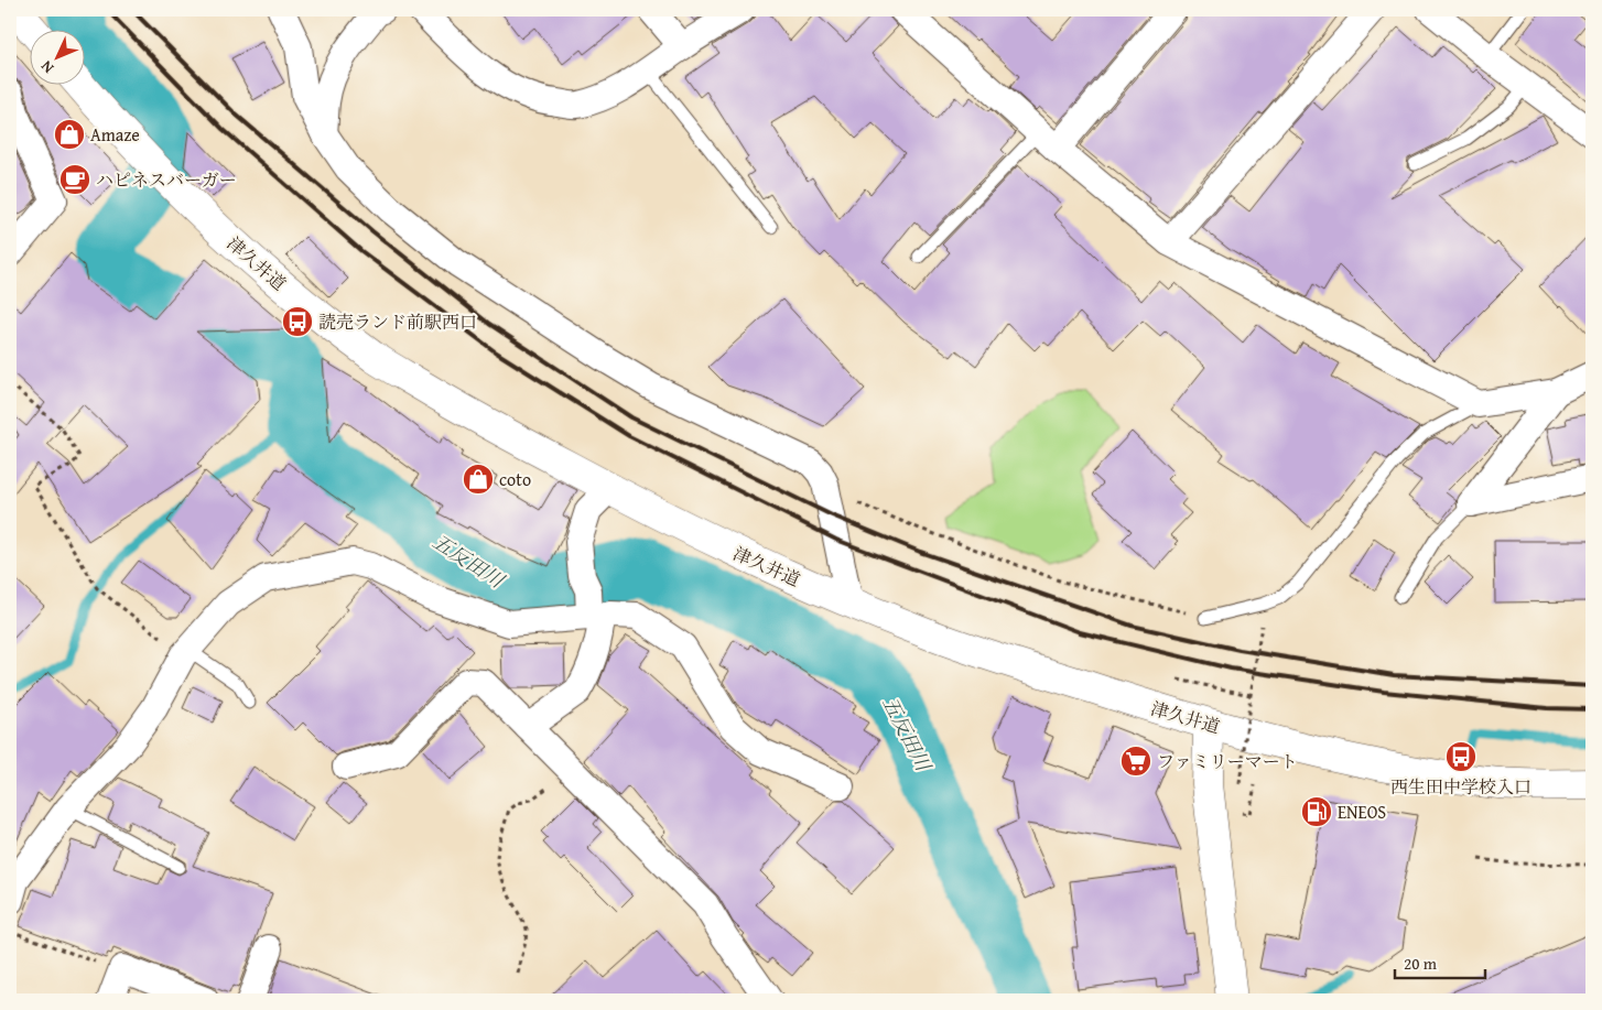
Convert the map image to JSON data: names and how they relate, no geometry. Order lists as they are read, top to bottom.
{
  "streets": {
    "main road": ["津久井道"]
  },
  "water": ["五反田川"],
  "places": {
    "shop": ["Amaze", "coto"],
    "cafe": ["ハピネスバーガー"],
    "bus stop": ["読売ランド前駅西口", "西生田中学校入口"],
    "supermarket": ["ファミリーマート"],
    "fuel station": ["ENEOS"]
  },
  "scale_bar": "20 m",
  "north": "bottom left"
}
